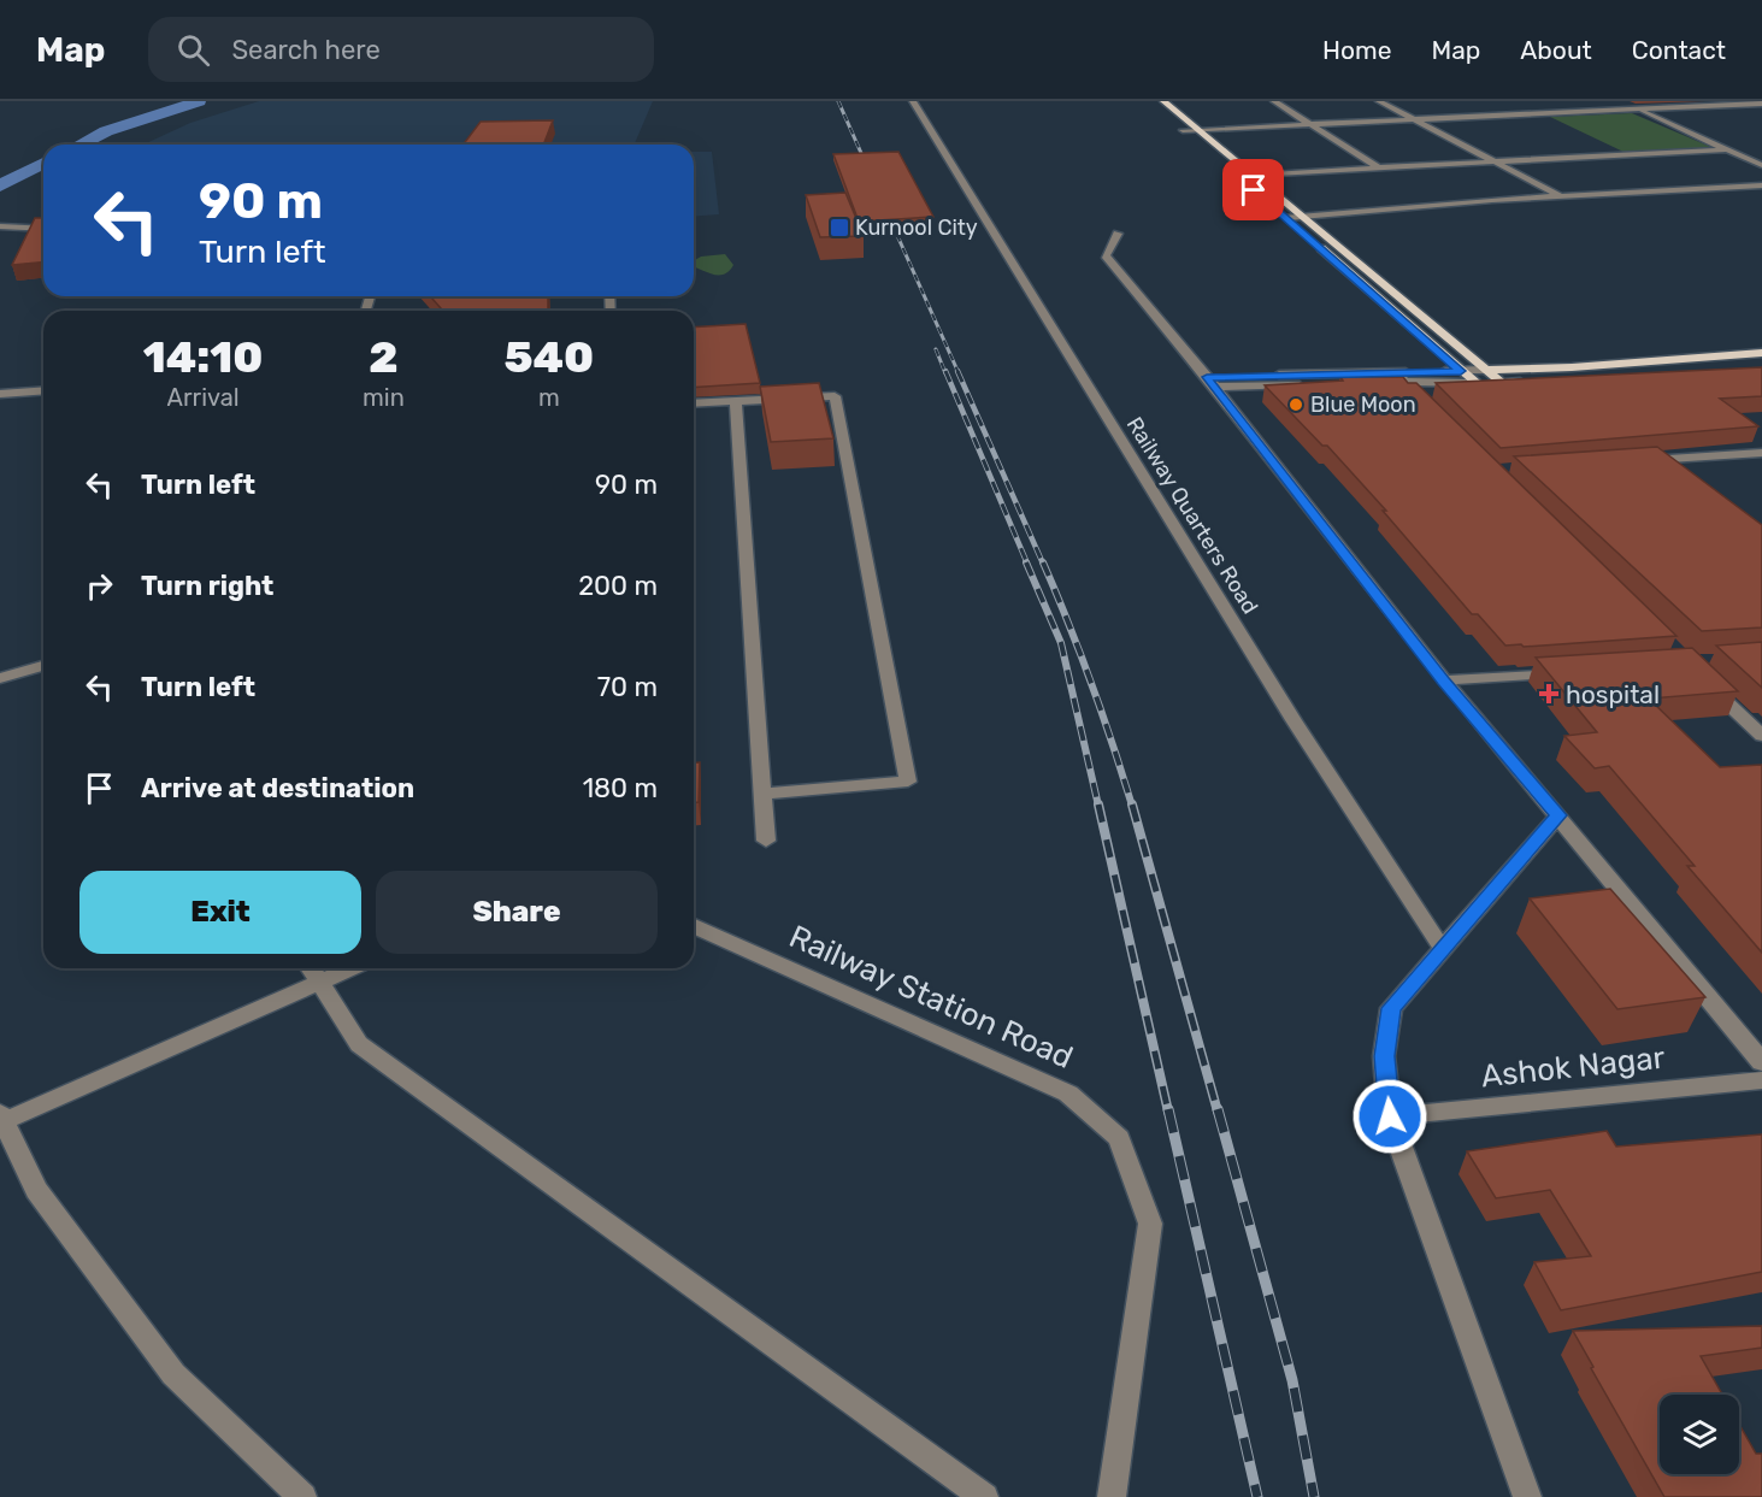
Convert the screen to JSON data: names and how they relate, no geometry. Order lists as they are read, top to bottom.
{
  "streets": {
    "street": ["Railway Quarters Road", "Railway Station Road", "Ashok Nagar"]
  },
  "places": {
    "transit": ["Kurnool City"],
    "other": ["Blue Moon"],
    "health": ["hospital"]
  },
  "page": {
    "header": "Map",
    "search": "Search here",
    "nav": [
      "Home",
      "Map",
      "About",
      "Contact"
    ],
    "turn": ["90 m", "Turn left"],
    "eta": [
      "14:10",
      "Arrival",
      "2",
      "min",
      "540",
      "m"
    ],
    "list": [
      {
        "name": "Turn left",
        "value": "90 m"
      },
      {
        "name": "Turn right",
        "value": "200 m"
      },
      {
        "name": "Turn left",
        "value": "70 m"
      },
      {
        "name": "Arrive at destination",
        "value": "180 m"
      }
    ],
    "buttons": ["Exit", "Share"]
  }
}
